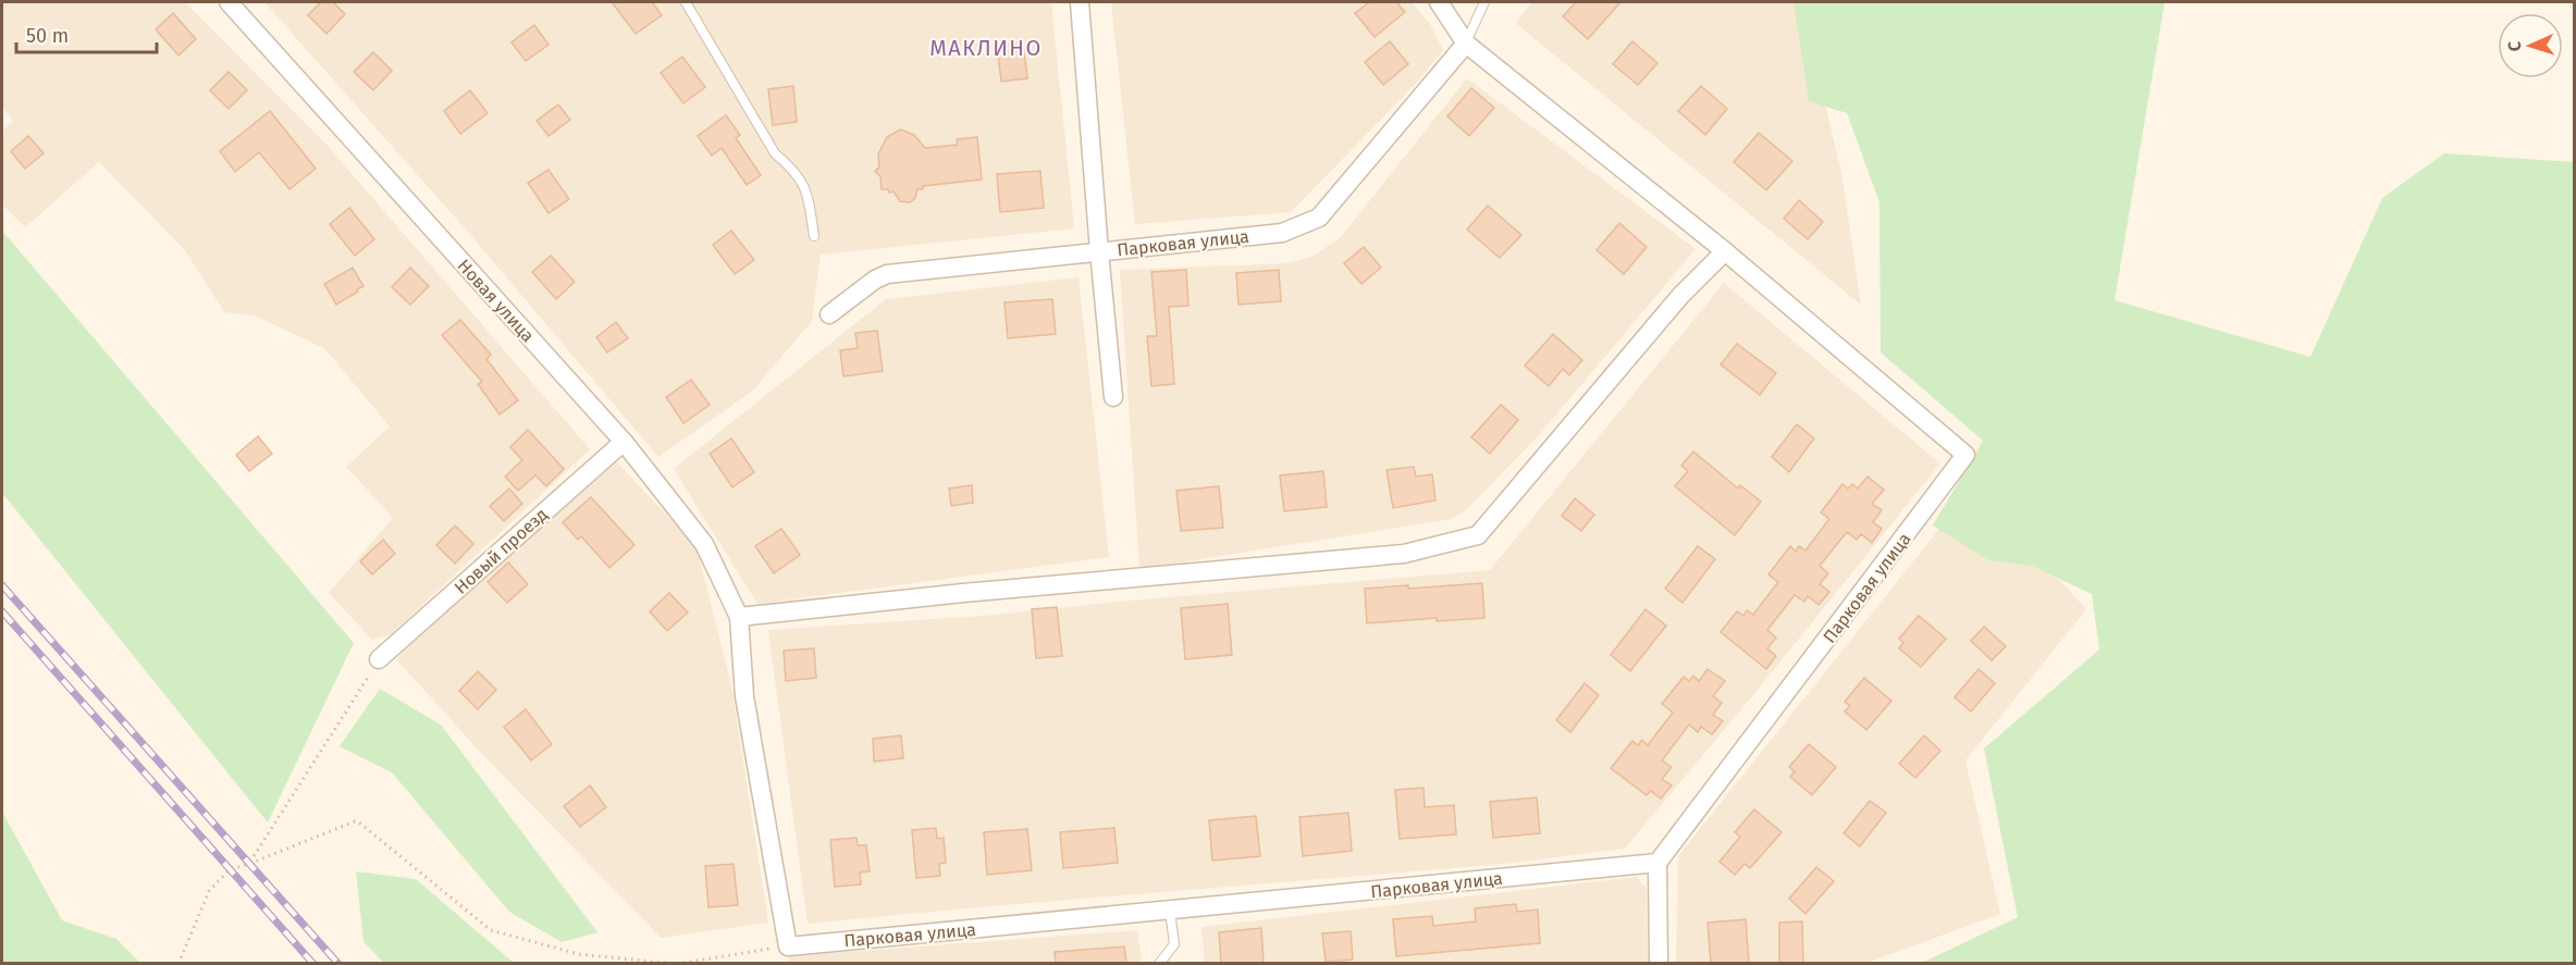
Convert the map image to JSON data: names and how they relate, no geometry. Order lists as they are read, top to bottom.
{
  "streets": {
    "street": ["Парковая улица", "Новая улица", "Новый проезд"]
  },
  "crossings": [
    ["Новая улица", "Новый проезд"]
  ],
  "districts": ["МАКЛИНО"],
  "scale_bar": "50 m",
  "north": "left"
}
